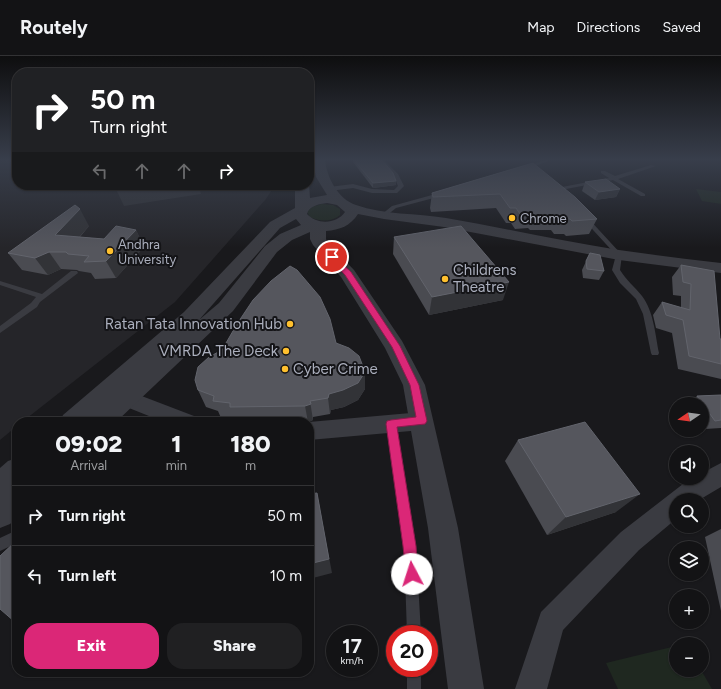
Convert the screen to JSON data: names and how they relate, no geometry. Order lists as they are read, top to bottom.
{
  "places": [
    "Chrome",
    "Andhra University",
    "Childrens Theatre",
    "Ratan Tata Innovation Hub",
    "VMRDA The Deck",
    "Cyber Crime"
  ],
  "north": "left",
  "page": {
    "header": "Routely",
    "nav": ["Map", "Directions", "Saved"],
    "turn": ["50 m", "Turn right"],
    "map_buttons": ["+", "−"],
    "eta": [
      "09:02",
      "Arrival",
      "1",
      "min",
      "180",
      "m"
    ],
    "list": [
      {
        "name": "Turn right",
        "value": "50 m"
      },
      {
        "name": "Turn left",
        "value": "10 m"
      }
    ],
    "buttons": ["Exit", "Share"],
    "speed": "17 km/h",
    "limit": "20"
  }
}
